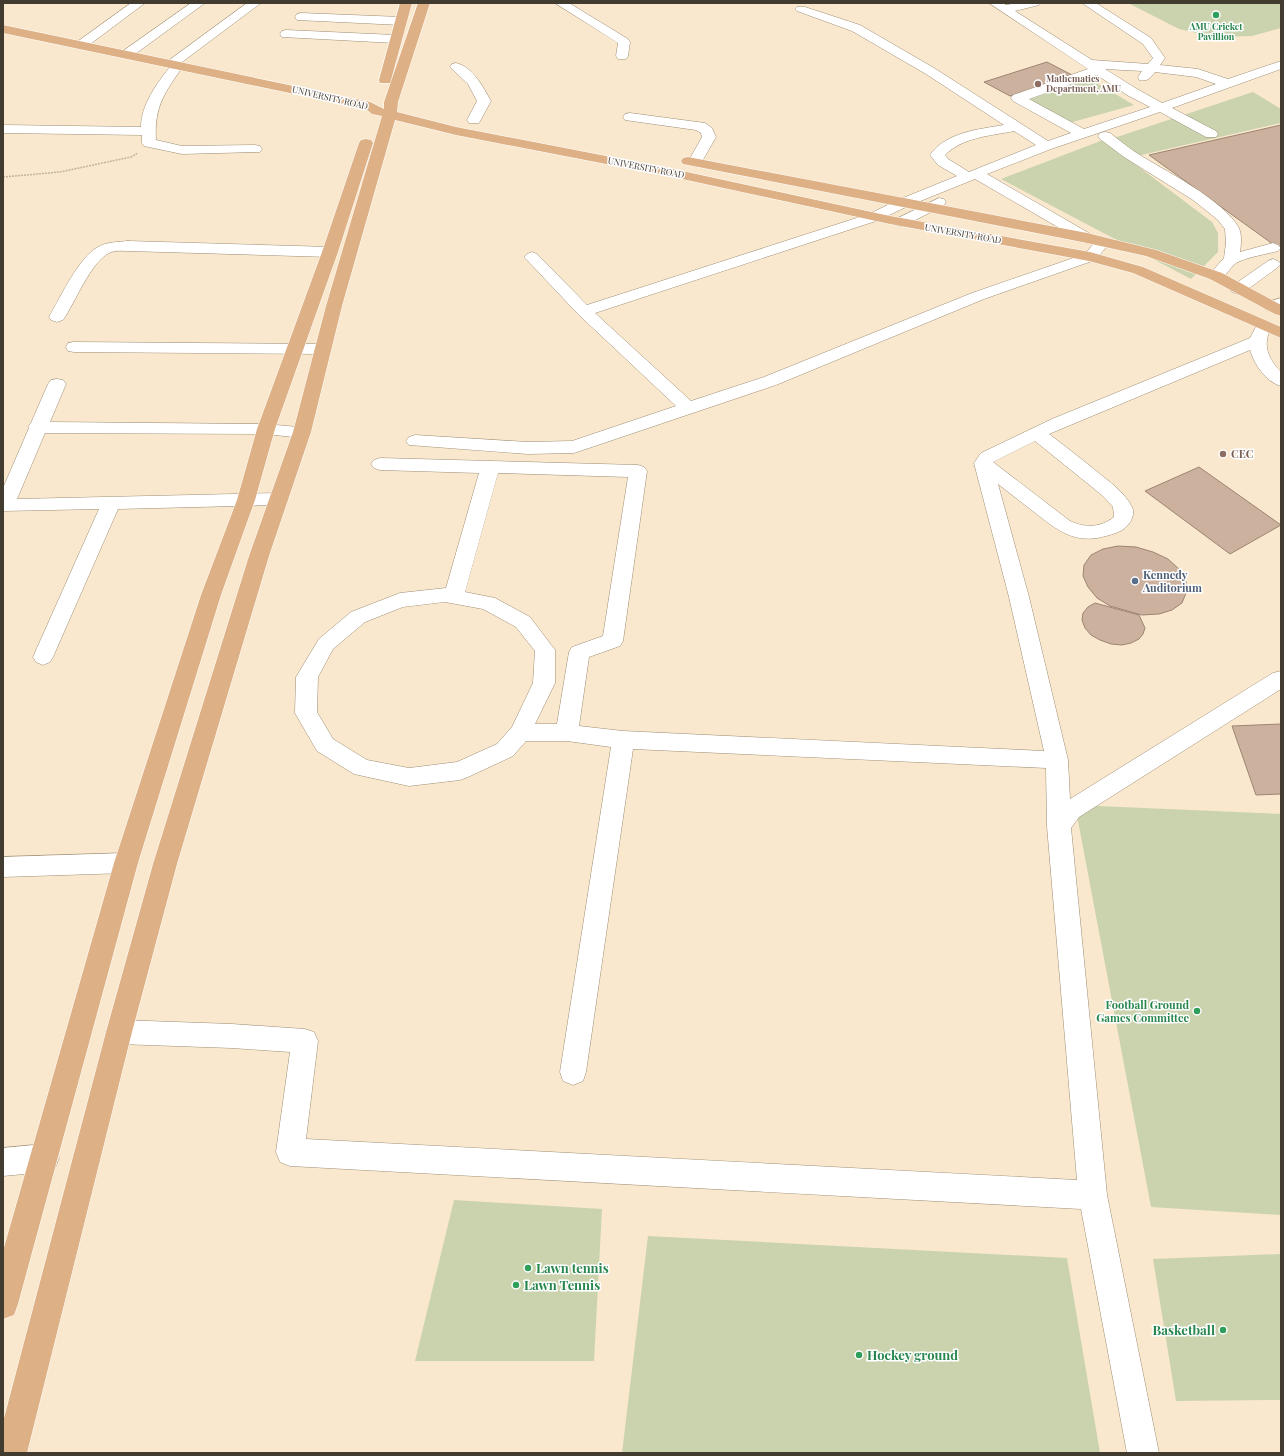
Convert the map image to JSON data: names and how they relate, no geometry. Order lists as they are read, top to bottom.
{
  "streets": {
    "main road": ["UNIVERSITY ROAD"]
  },
  "places": [
    "AMU Cricket Pavillion",
    "Mathematics Department, AMU",
    "CEC",
    "Kennedy Auditorium",
    "Football Ground Games Committee",
    "Lawn tennis",
    "Lawn Tennis",
    "Basketball",
    "Hockey ground"
  ]
}
